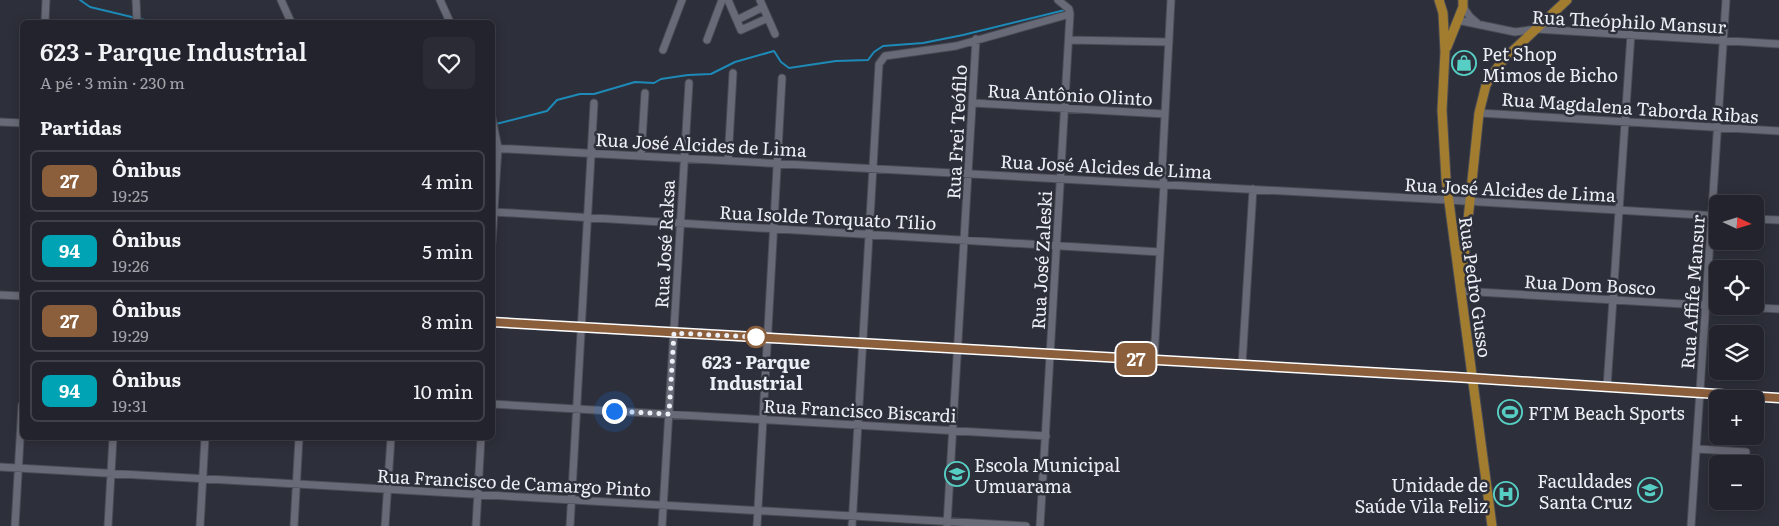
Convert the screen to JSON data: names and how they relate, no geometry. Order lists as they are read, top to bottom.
{
  "streets": {
    "main road": ["Rua Pedro Gusso"],
    "street": [
      "Rua Theóphilo Mansur",
      "Rua Antônio Olinto",
      "Rua Magdalena Taborda Ribas",
      "Rua Frei Teófilo",
      "Rua José Alcides de Lima",
      "Rua Isolde Torquato Tílio",
      "Rua José Raksa",
      "Rua José Zaleski",
      "Rua Dom Bosco",
      "Rua Affife Mansur",
      "Rua Francisco Biscardi",
      "Rua Francisco de Camargo Pinto"
    ]
  },
  "crossings": [
    ["Rua Theóphilo Mansur", "Rua Pedro Gusso"],
    ["Rua Theóphilo Mansur", "Rua Affife Mansur"],
    ["Rua Antônio Olinto", "Rua Frei Teófilo"],
    ["Rua Antônio Olinto", "Rua José Zaleski"],
    ["Rua Magdalena Taborda Ribas", "Rua Affife Mansur"],
    ["Rua Frei Teófilo", "Rua José Alcides de Lima"],
    ["Rua Frei Teófilo", "Rua Isolde Torquato Tílio"],
    ["Rua Frei Teófilo", "Rua Francisco Biscardi"],
    ["Rua Frei Teófilo", "Rua Francisco de Camargo Pinto"],
    ["Rua José Alcides de Lima", "Rua José Raksa"],
    ["Rua José Alcides de Lima", "Rua José Zaleski"],
    ["Rua José Alcides de Lima", "Rua Pedro Gusso"],
    ["Rua Isolde Torquato Tílio", "Rua José Raksa"],
    ["Rua Isolde Torquato Tílio", "Rua José Zaleski"],
    ["Rua José Raksa", "Rua Francisco Biscardi"],
    ["Rua José Raksa", "Rua Francisco de Camargo Pinto"],
    ["Rua José Zaleski", "Rua Francisco Biscardi"],
    ["Rua Dom Bosco", "Rua Pedro Gusso"],
    ["Rua Dom Bosco", "Rua Affife Mansur"]
  ],
  "places": {
    "shop": ["Pet Shop Mimos de Bicho"],
    "other": ["623 - Parque Industrial"],
    "sports": ["FTM Beach Sports"],
    "school or university": ["Escola Municipal Umuarama", "Faculdades Santa Cruz"],
    "hospital": ["Unidade de Saúde Vila Feliz"]
  },
  "lines": ["bus line 27"],
  "north": "right",
  "page": {
    "on_map": "27",
    "heading": [
      ["623 - Parque Industrial", "A pé · 3 min · 230 m"],
      "Partidas"
    ],
    "list": [
      {
        "mark": "27",
        "name": "Ônibus",
        "note": "19:25",
        "value": "4 min"
      },
      {
        "mark": "94",
        "name": "Ônibus",
        "note": "19:26",
        "value": "5 min"
      },
      {
        "mark": "27",
        "name": "Ônibus",
        "note": "19:29",
        "value": "8 min"
      },
      {
        "mark": "94",
        "name": "Ônibus",
        "note": "19:31",
        "value": "10 min"
      }
    ],
    "map_buttons": ["+", "−"]
  }
}
